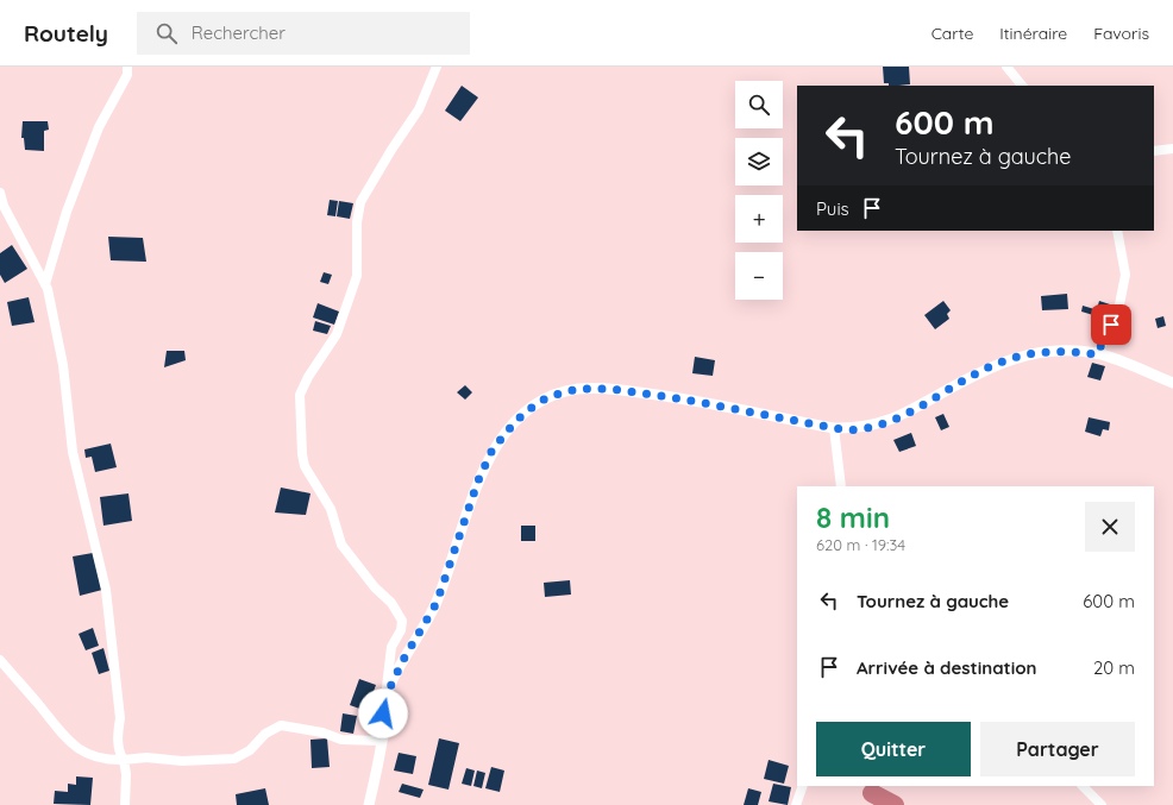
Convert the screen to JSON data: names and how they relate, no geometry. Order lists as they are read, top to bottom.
{
  "page": {
    "header": "Routely",
    "search": "Rechercher",
    "nav": ["Carte", "Itinéraire", "Favoris"],
    "map_buttons": ["+", "−"],
    "turn": ["600 m", "Tournez à gauche"],
    "then": "Puis",
    "heading": ["8 min", "620 m · 19:34"],
    "list": [
      {
        "name": "Tournez à gauche",
        "value": "600 m"
      },
      {
        "name": "Arrivée à destination",
        "value": "20 m"
      }
    ],
    "buttons": ["Quitter", "Partager"]
  }
}
